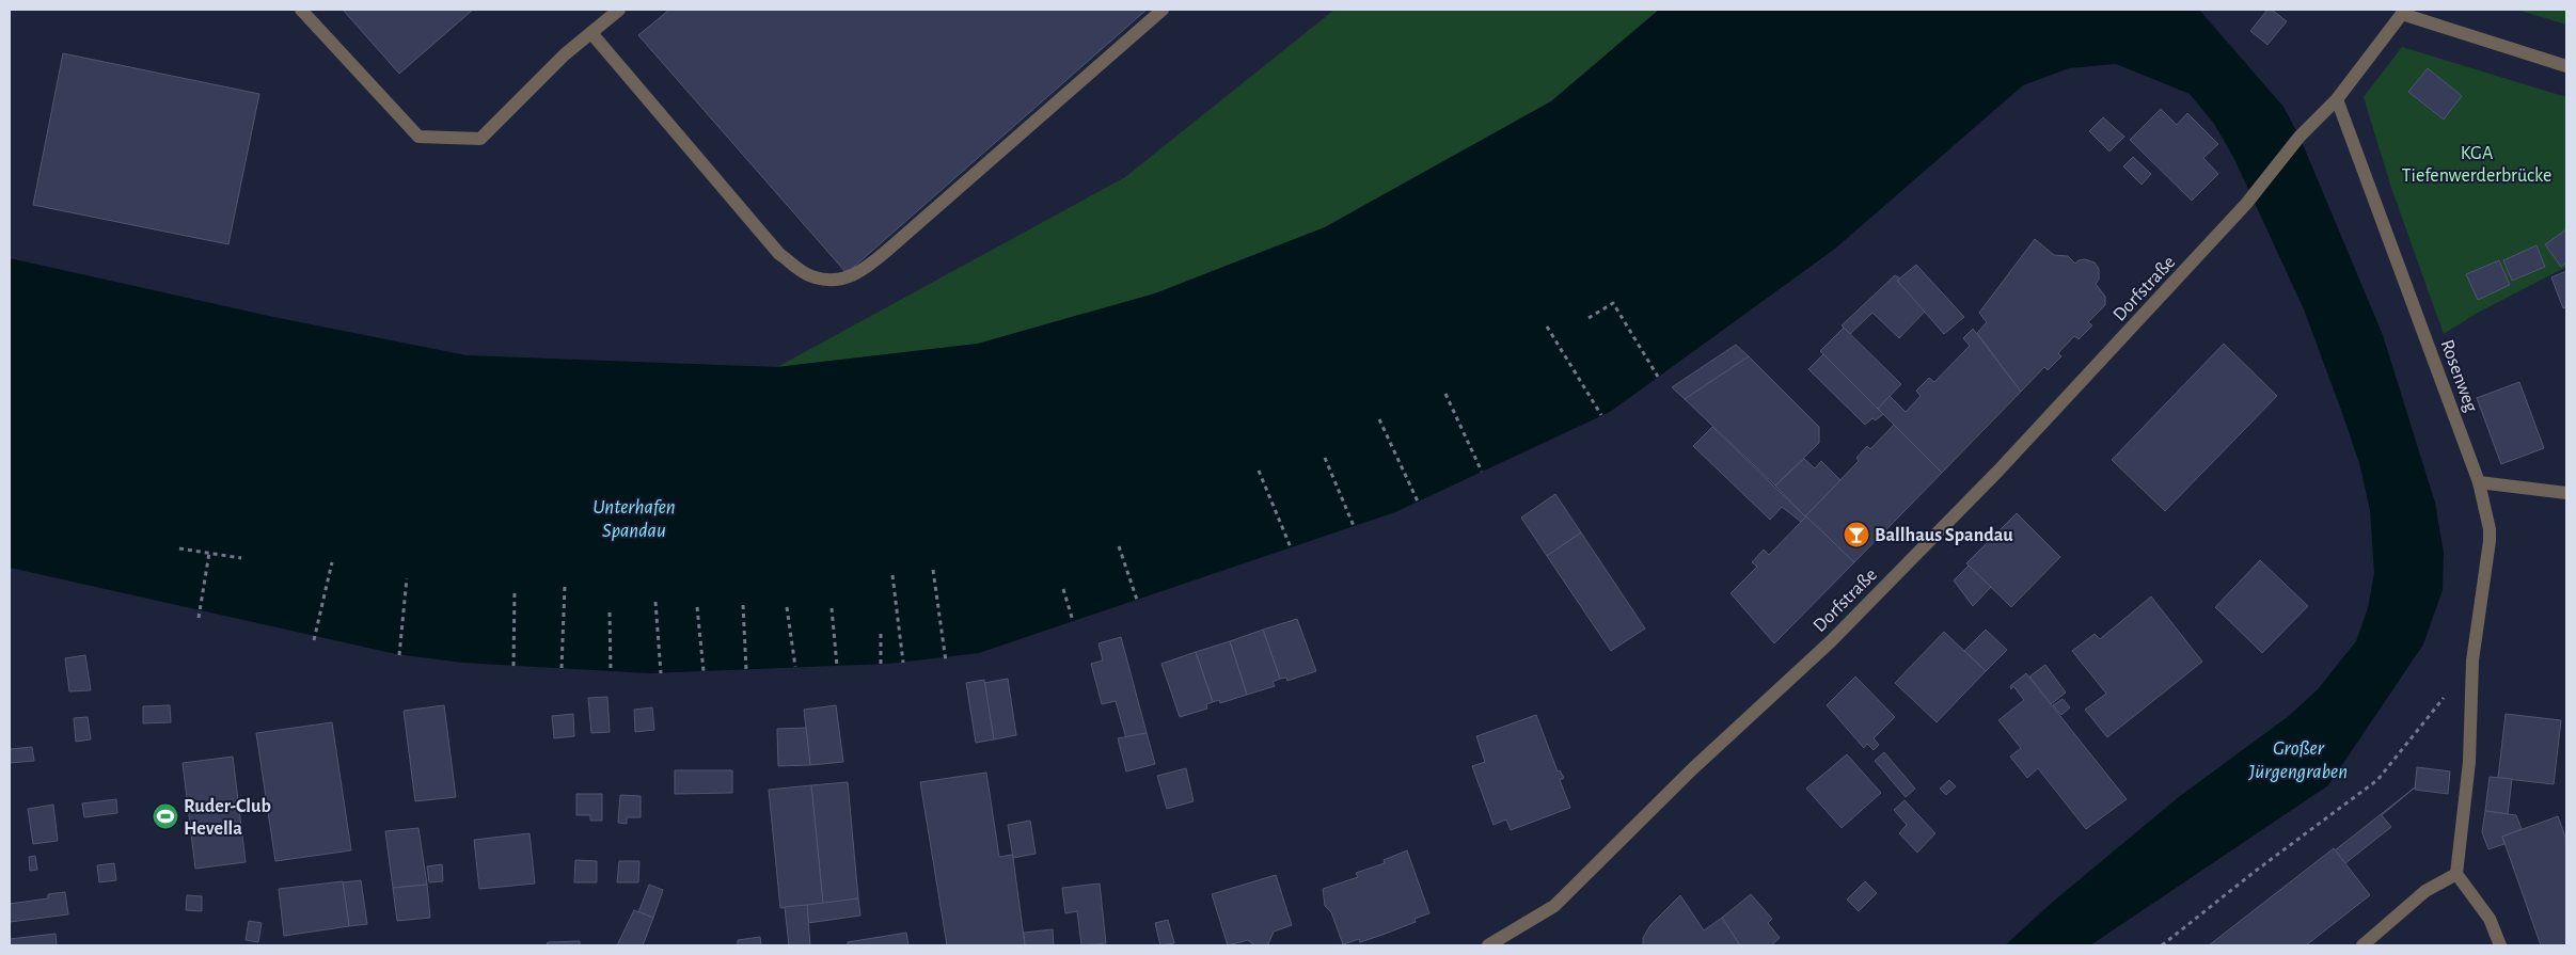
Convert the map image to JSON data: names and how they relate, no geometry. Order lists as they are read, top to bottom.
{
  "streets": {
    "street": ["Dorfstraße", "Rosenweg"]
  },
  "crossings": [
    ["Dorfstraße", "Rosenweg"]
  ],
  "water": ["Unterhafen Spandau", "Großer Jürgengraben"],
  "parks": ["KGA Tiefenwerderbrücke"],
  "places": {
    "bar": ["Ballhaus Spandau"],
    "sports": ["Ruder-Club Hevella"]
  }
}
